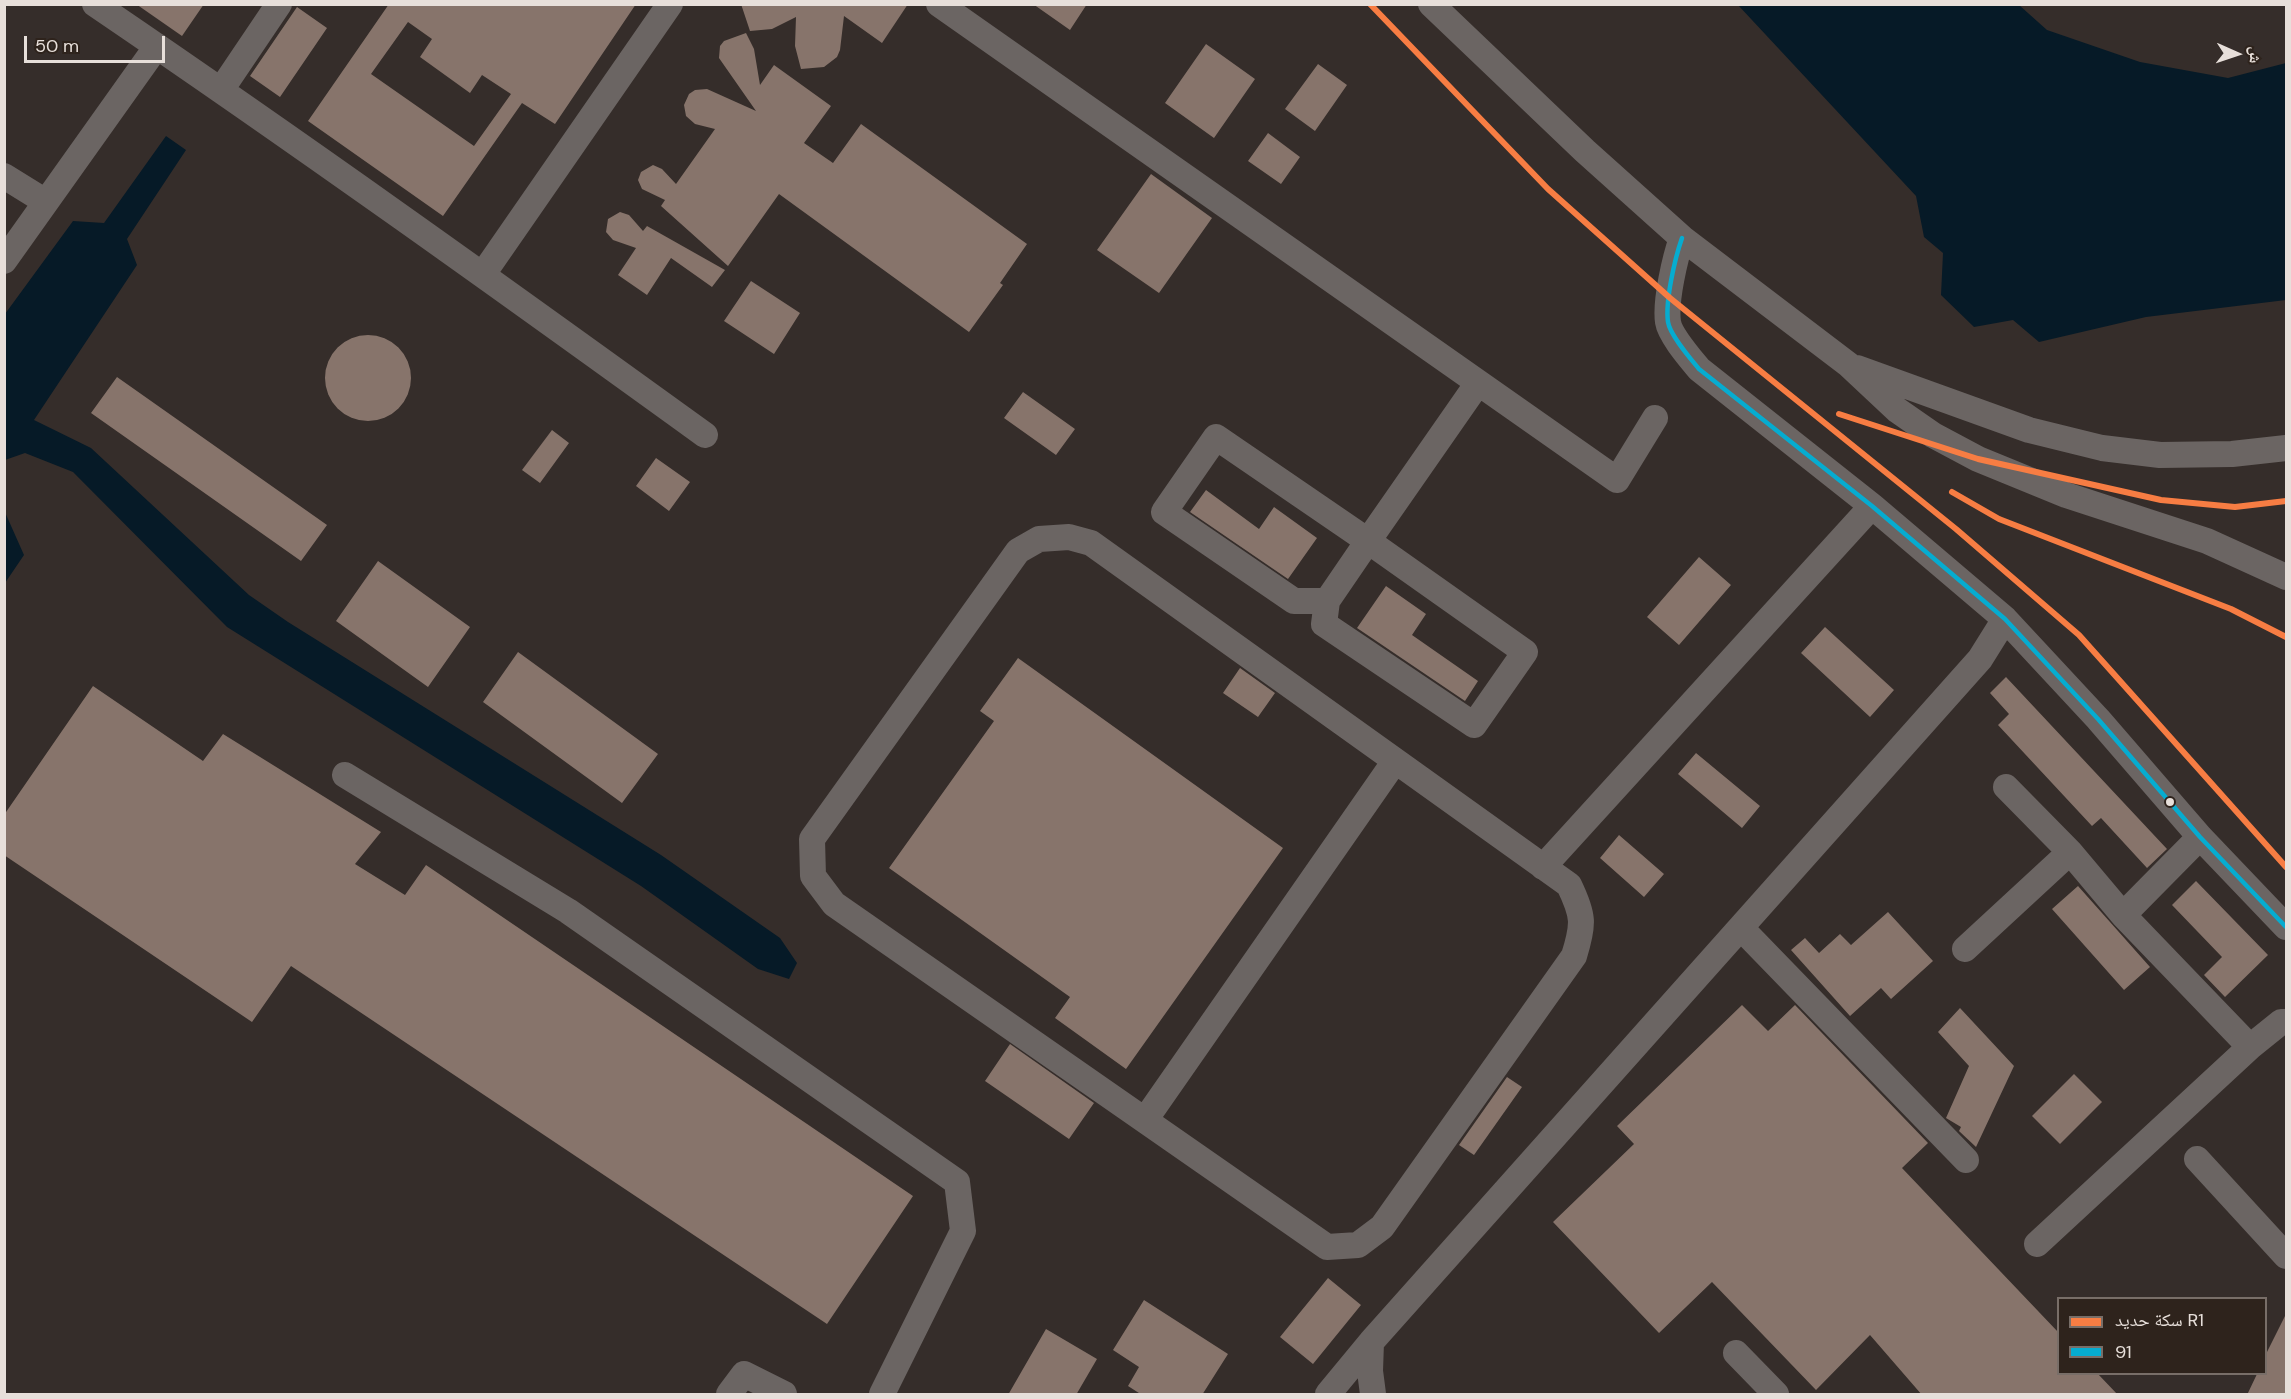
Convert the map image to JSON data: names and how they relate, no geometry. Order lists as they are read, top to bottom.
{
  "lines": ["rail line R1", "transit line 91"],
  "legend": ["سكة حديد R1", "91"],
  "scale_bar": "50 m",
  "north": "right"
}
